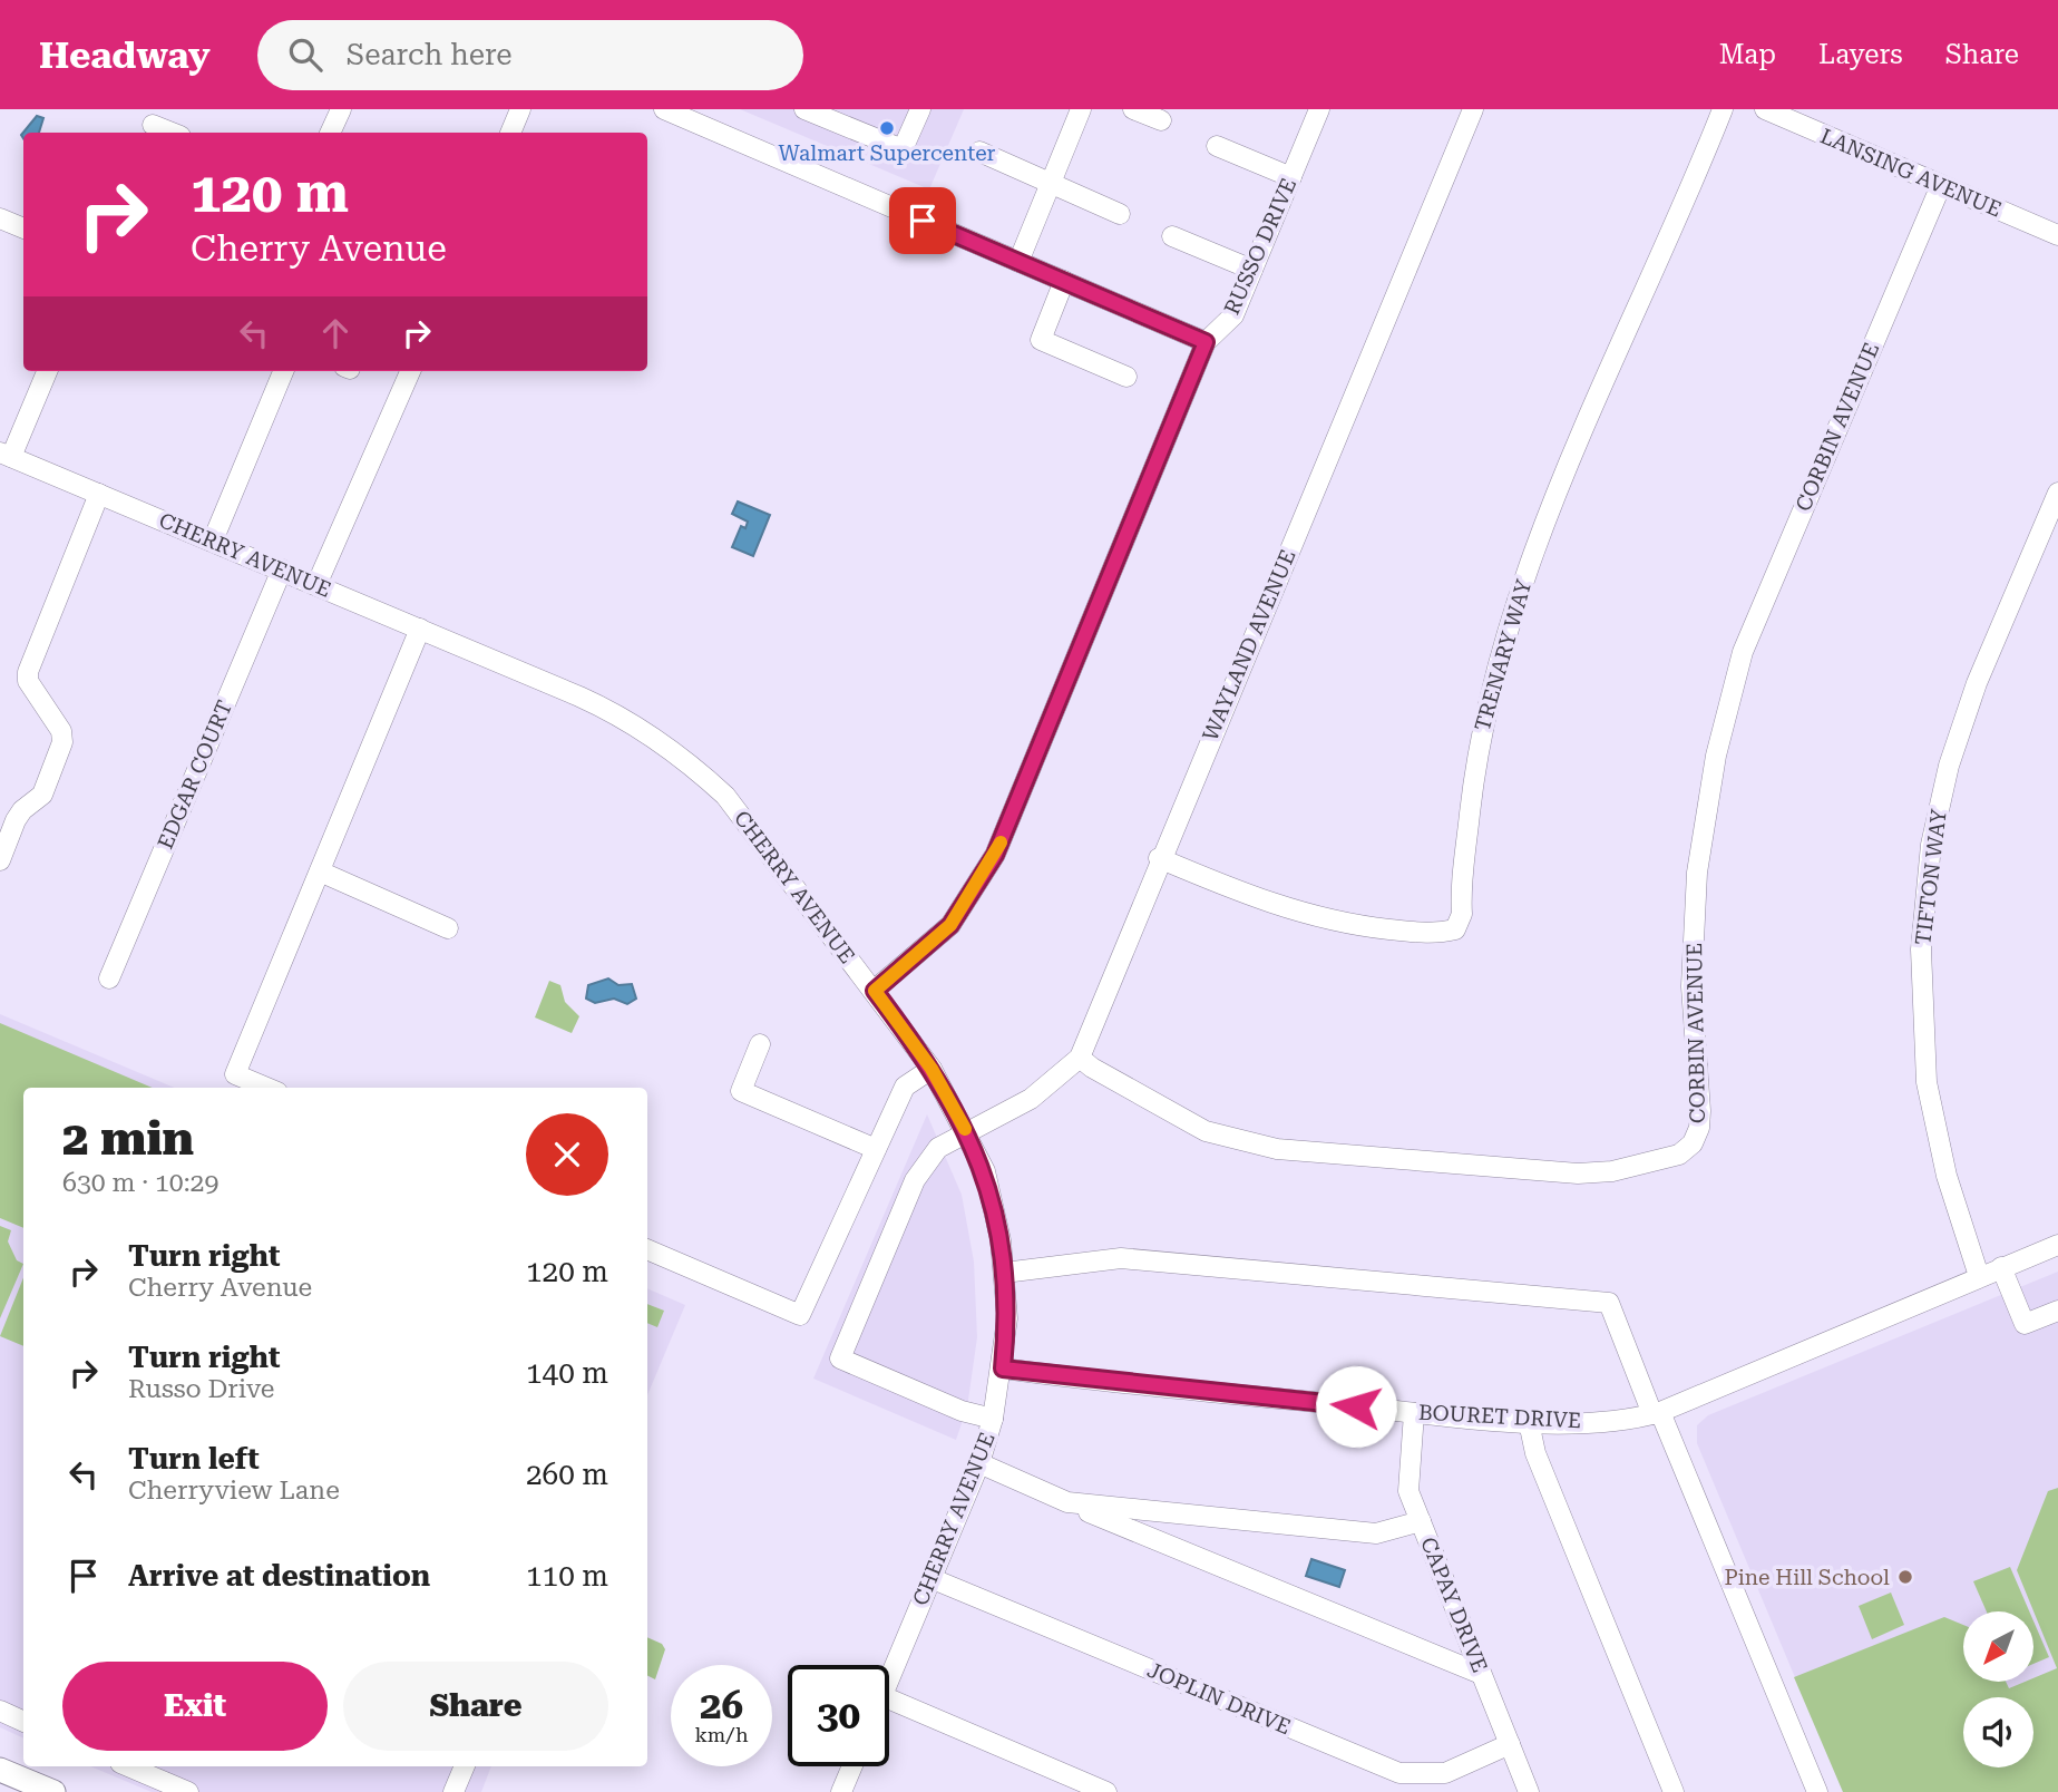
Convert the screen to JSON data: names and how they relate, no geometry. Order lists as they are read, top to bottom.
{
  "streets": {
    "street": [
      "LANSING AVENUE",
      "RUSSO DRIVE",
      "CORBIN AVENUE",
      "CHERRY AVENUE",
      "WAYLAND AVENUE",
      "TRENARY WAY",
      "EDGAR COURT",
      "TIFTON WAY",
      "BOURET DRIVE",
      "CAPAY DRIVE",
      "JOPLIN DRIVE"
    ]
  },
  "crossings": [
    ["LANSING AVENUE", "CORBIN AVENUE"],
    ["RUSSO DRIVE", "CHERRY AVENUE"],
    ["CORBIN AVENUE", "WAYLAND AVENUE"],
    ["CHERRY AVENUE", "WAYLAND AVENUE"],
    ["CHERRY AVENUE", "EDGAR COURT"],
    ["CHERRY AVENUE", "BOURET DRIVE"],
    ["CHERRY AVENUE", "JOPLIN DRIVE"],
    ["WAYLAND AVENUE", "TRENARY WAY"],
    ["TIFTON WAY", "BOURET DRIVE"],
    ["BOURET DRIVE", "CAPAY DRIVE"],
    ["CAPAY DRIVE", "JOPLIN DRIVE"]
  ],
  "places": ["Walmart Supercenter", "Pine Hill School"],
  "north": "bottom left",
  "page": {
    "header": "Headway",
    "search": "Search here",
    "nav": ["Map", "Layers", "Share"],
    "turn": ["120 m", "Cherry Avenue"],
    "heading": ["2 min", "630 m · 10:29"],
    "list": [
      {
        "name": "Turn right",
        "note": "Cherry Avenue",
        "value": "120 m"
      },
      {
        "name": "Turn right",
        "note": "Russo Drive",
        "value": "140 m"
      },
      {
        "name": "Turn left",
        "note": "Cherryview Lane",
        "value": "260 m"
      },
      {
        "name": "Arrive at destination",
        "value": "110 m"
      }
    ],
    "buttons": ["Exit", "Share"],
    "speed": "26 km/h",
    "limit": "30"
  }
}
